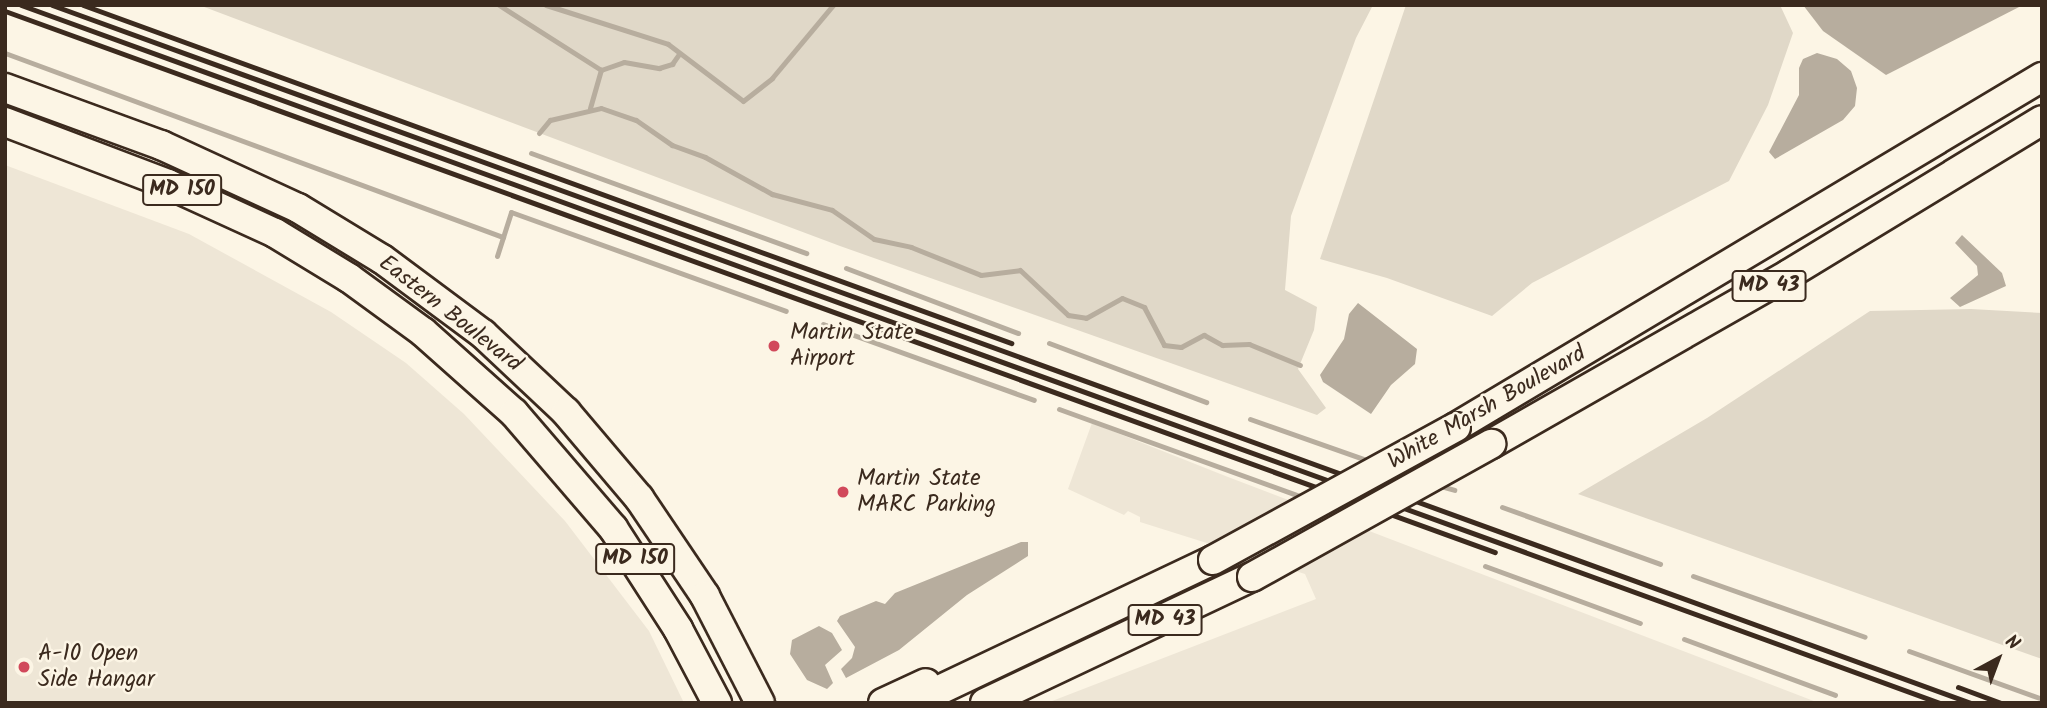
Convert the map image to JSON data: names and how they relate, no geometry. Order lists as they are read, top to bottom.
{
  "streets": {
    "main road": [
      "MD 150",
      "MD 43",
      "Eastern Boulevard",
      "White Marsh Boulevard"
    ]
  },
  "places": ["Martin State Airport", "Martin State MARC Parking", "A-10 Open Side Hangar"],
  "north": "top right"
}
